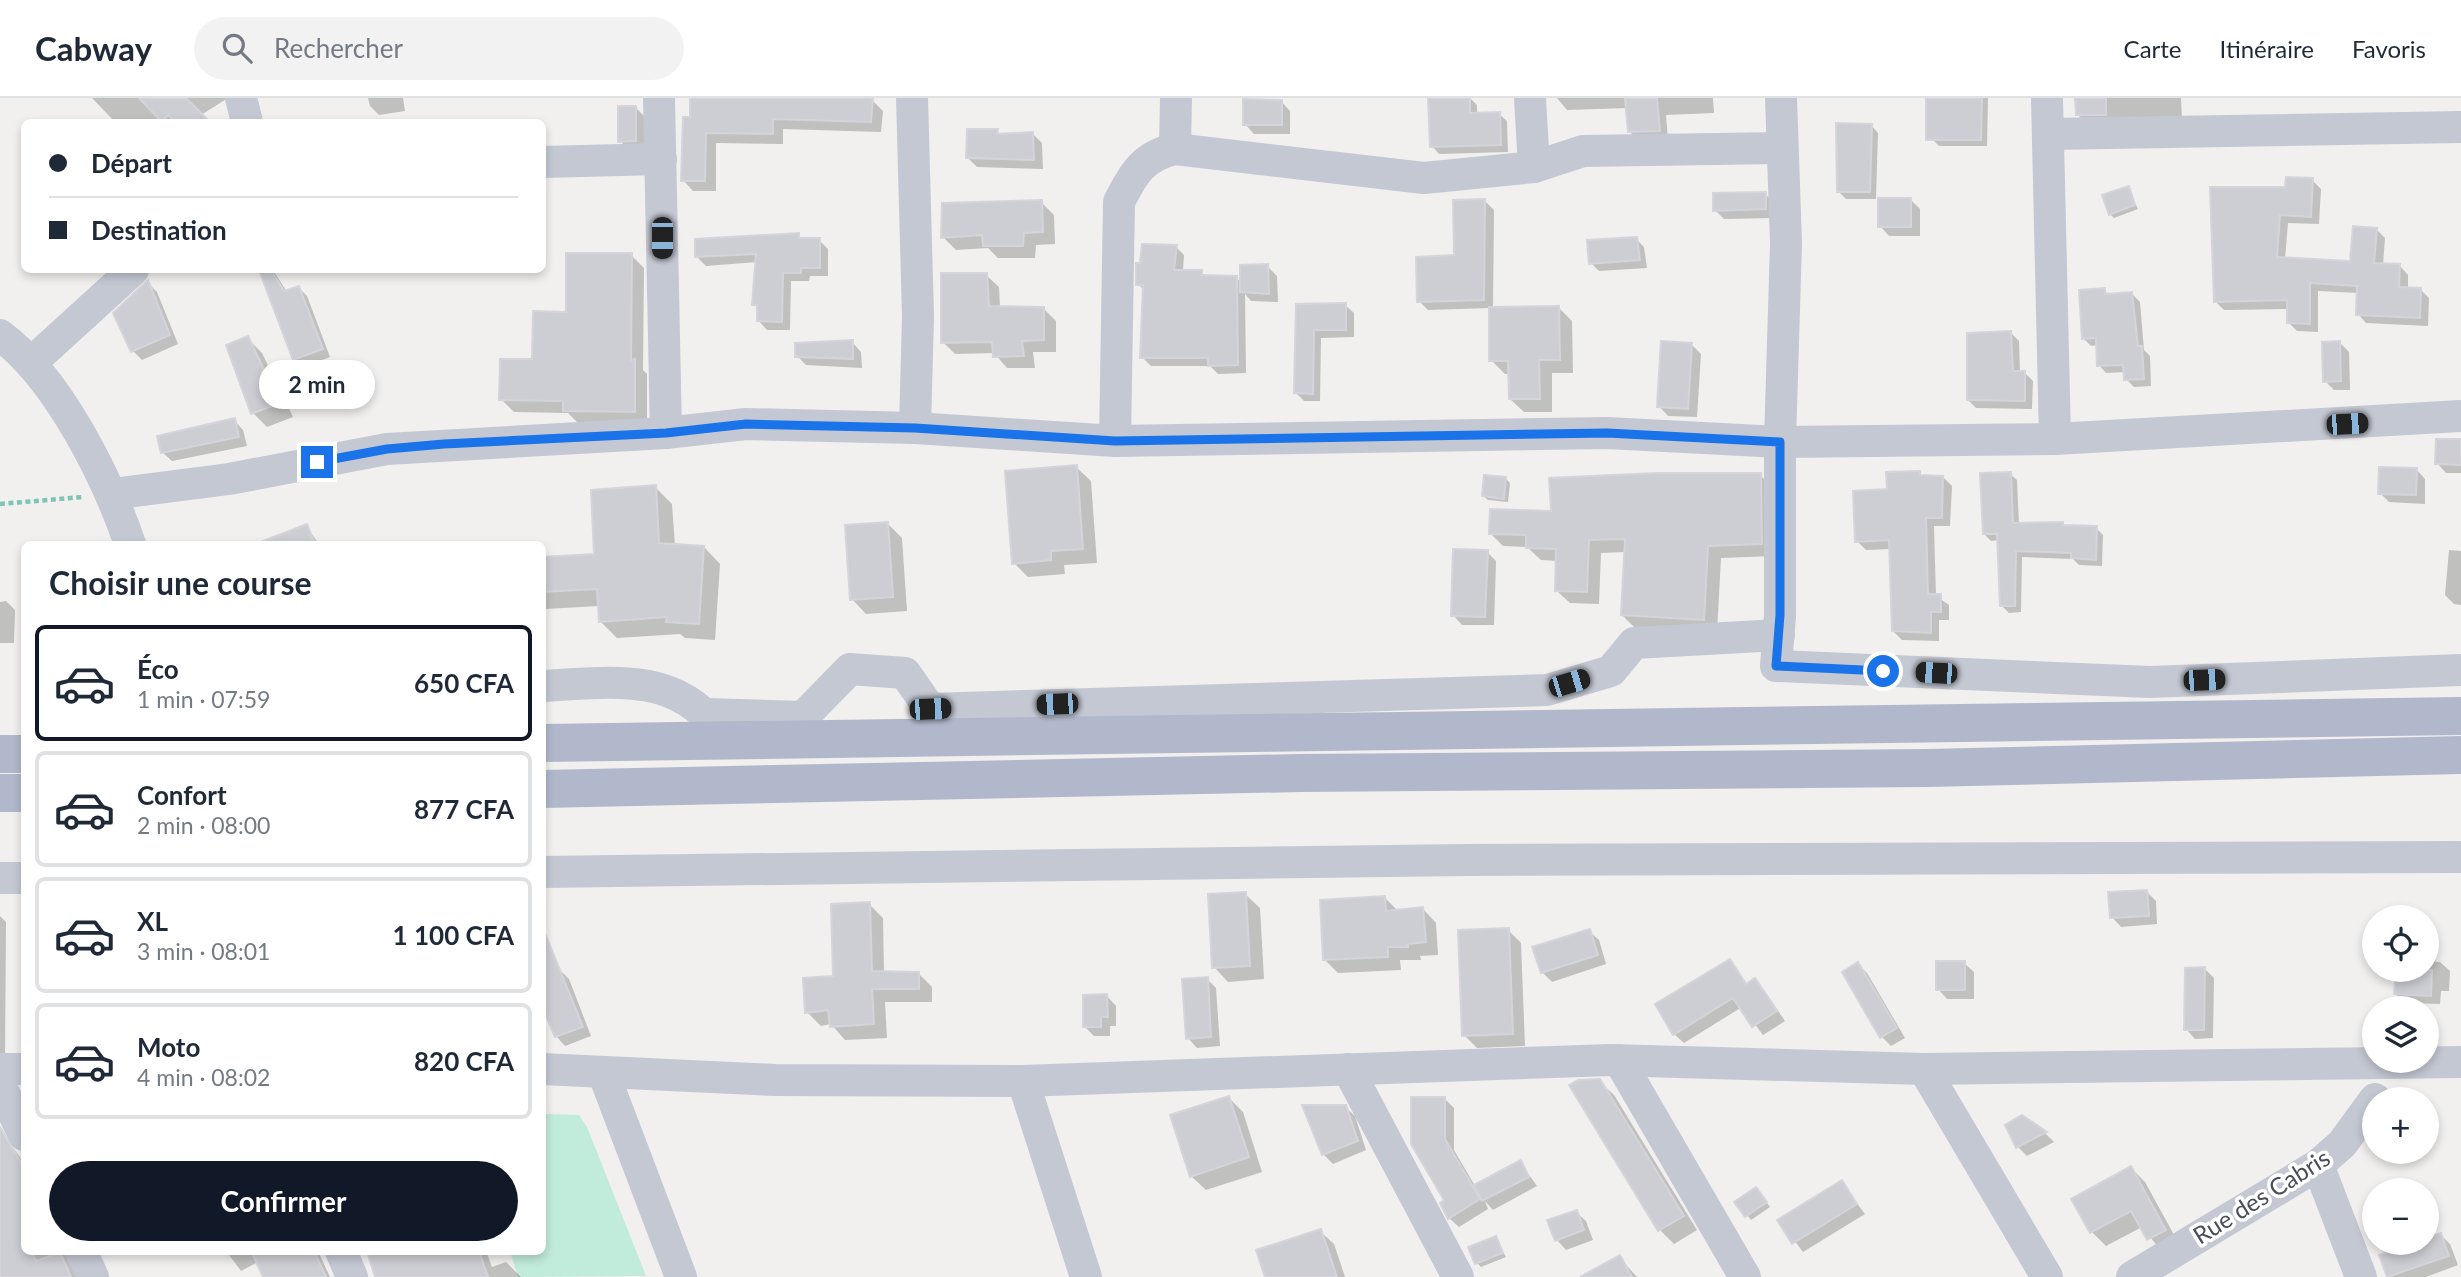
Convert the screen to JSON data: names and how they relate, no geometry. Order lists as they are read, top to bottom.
{
  "streets": {
    "street": ["Rue des Cabris"]
  },
  "page": {
    "header": "Cabway",
    "search": "Rechercher",
    "nav": ["Carte", "Itinéraire", "Favoris"],
    "banner": ["Départ", "Destination"],
    "bubble": "2 min",
    "heading": "Choisir une course",
    "list": [
      {
        "name": "Éco",
        "note": "1 min · 07:59",
        "value": "650 CFA"
      },
      {
        "name": "Confort",
        "note": "2 min · 08:00",
        "value": "877 CFA"
      },
      {
        "name": "XL",
        "note": "3 min · 08:01",
        "value": "1 100 CFA"
      },
      {
        "name": "Moto",
        "note": "4 min · 08:02",
        "value": "820 CFA"
      }
    ],
    "map_buttons": ["+", "−"],
    "buttons": "Confirmer"
  }
}
